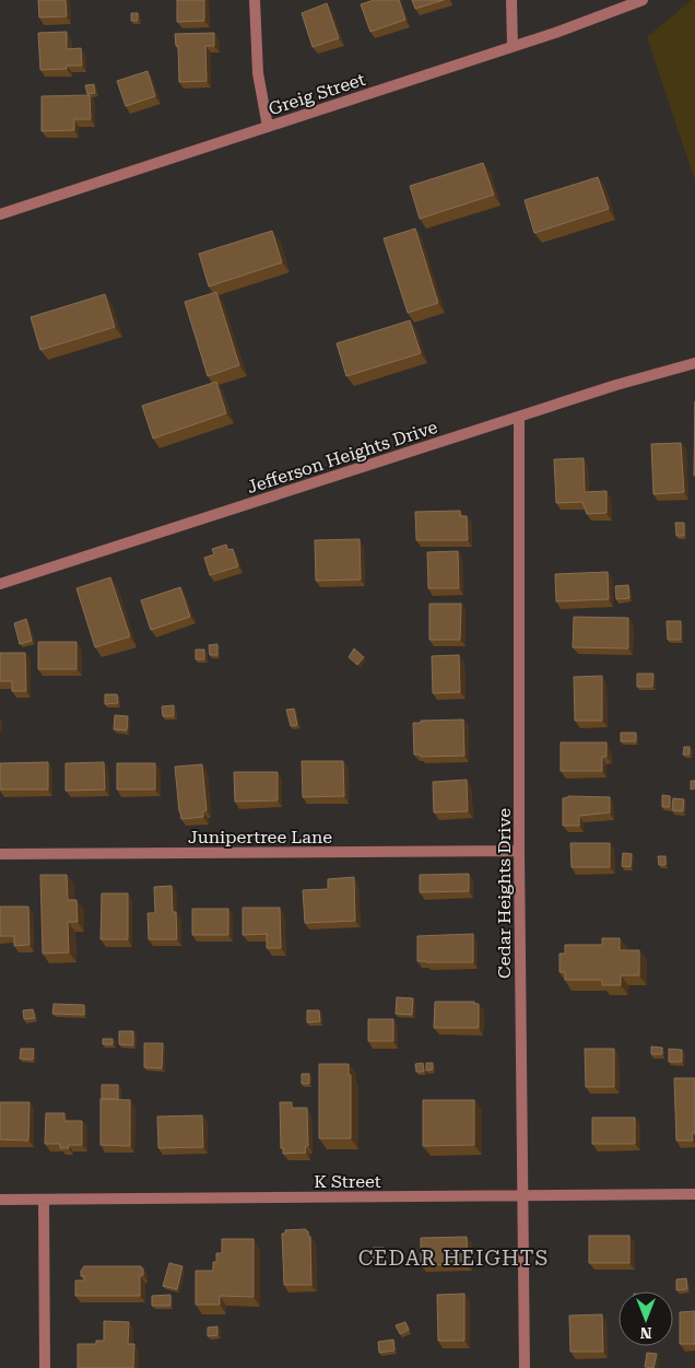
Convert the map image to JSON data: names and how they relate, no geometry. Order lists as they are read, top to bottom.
{
  "streets": {
    "street": [
      "Greig Street",
      "Jefferson Heights Drive",
      "Junipertree Lane",
      "Cedar Heights Drive",
      "K Street"
    ]
  },
  "crossings": [
    ["Jefferson Heights Drive", "Cedar Heights Drive"],
    ["Junipertree Lane", "Cedar Heights Drive"],
    ["Cedar Heights Drive", "K Street"]
  ],
  "districts": ["CEDAR HEIGHTS"],
  "north": "bottom"
}
